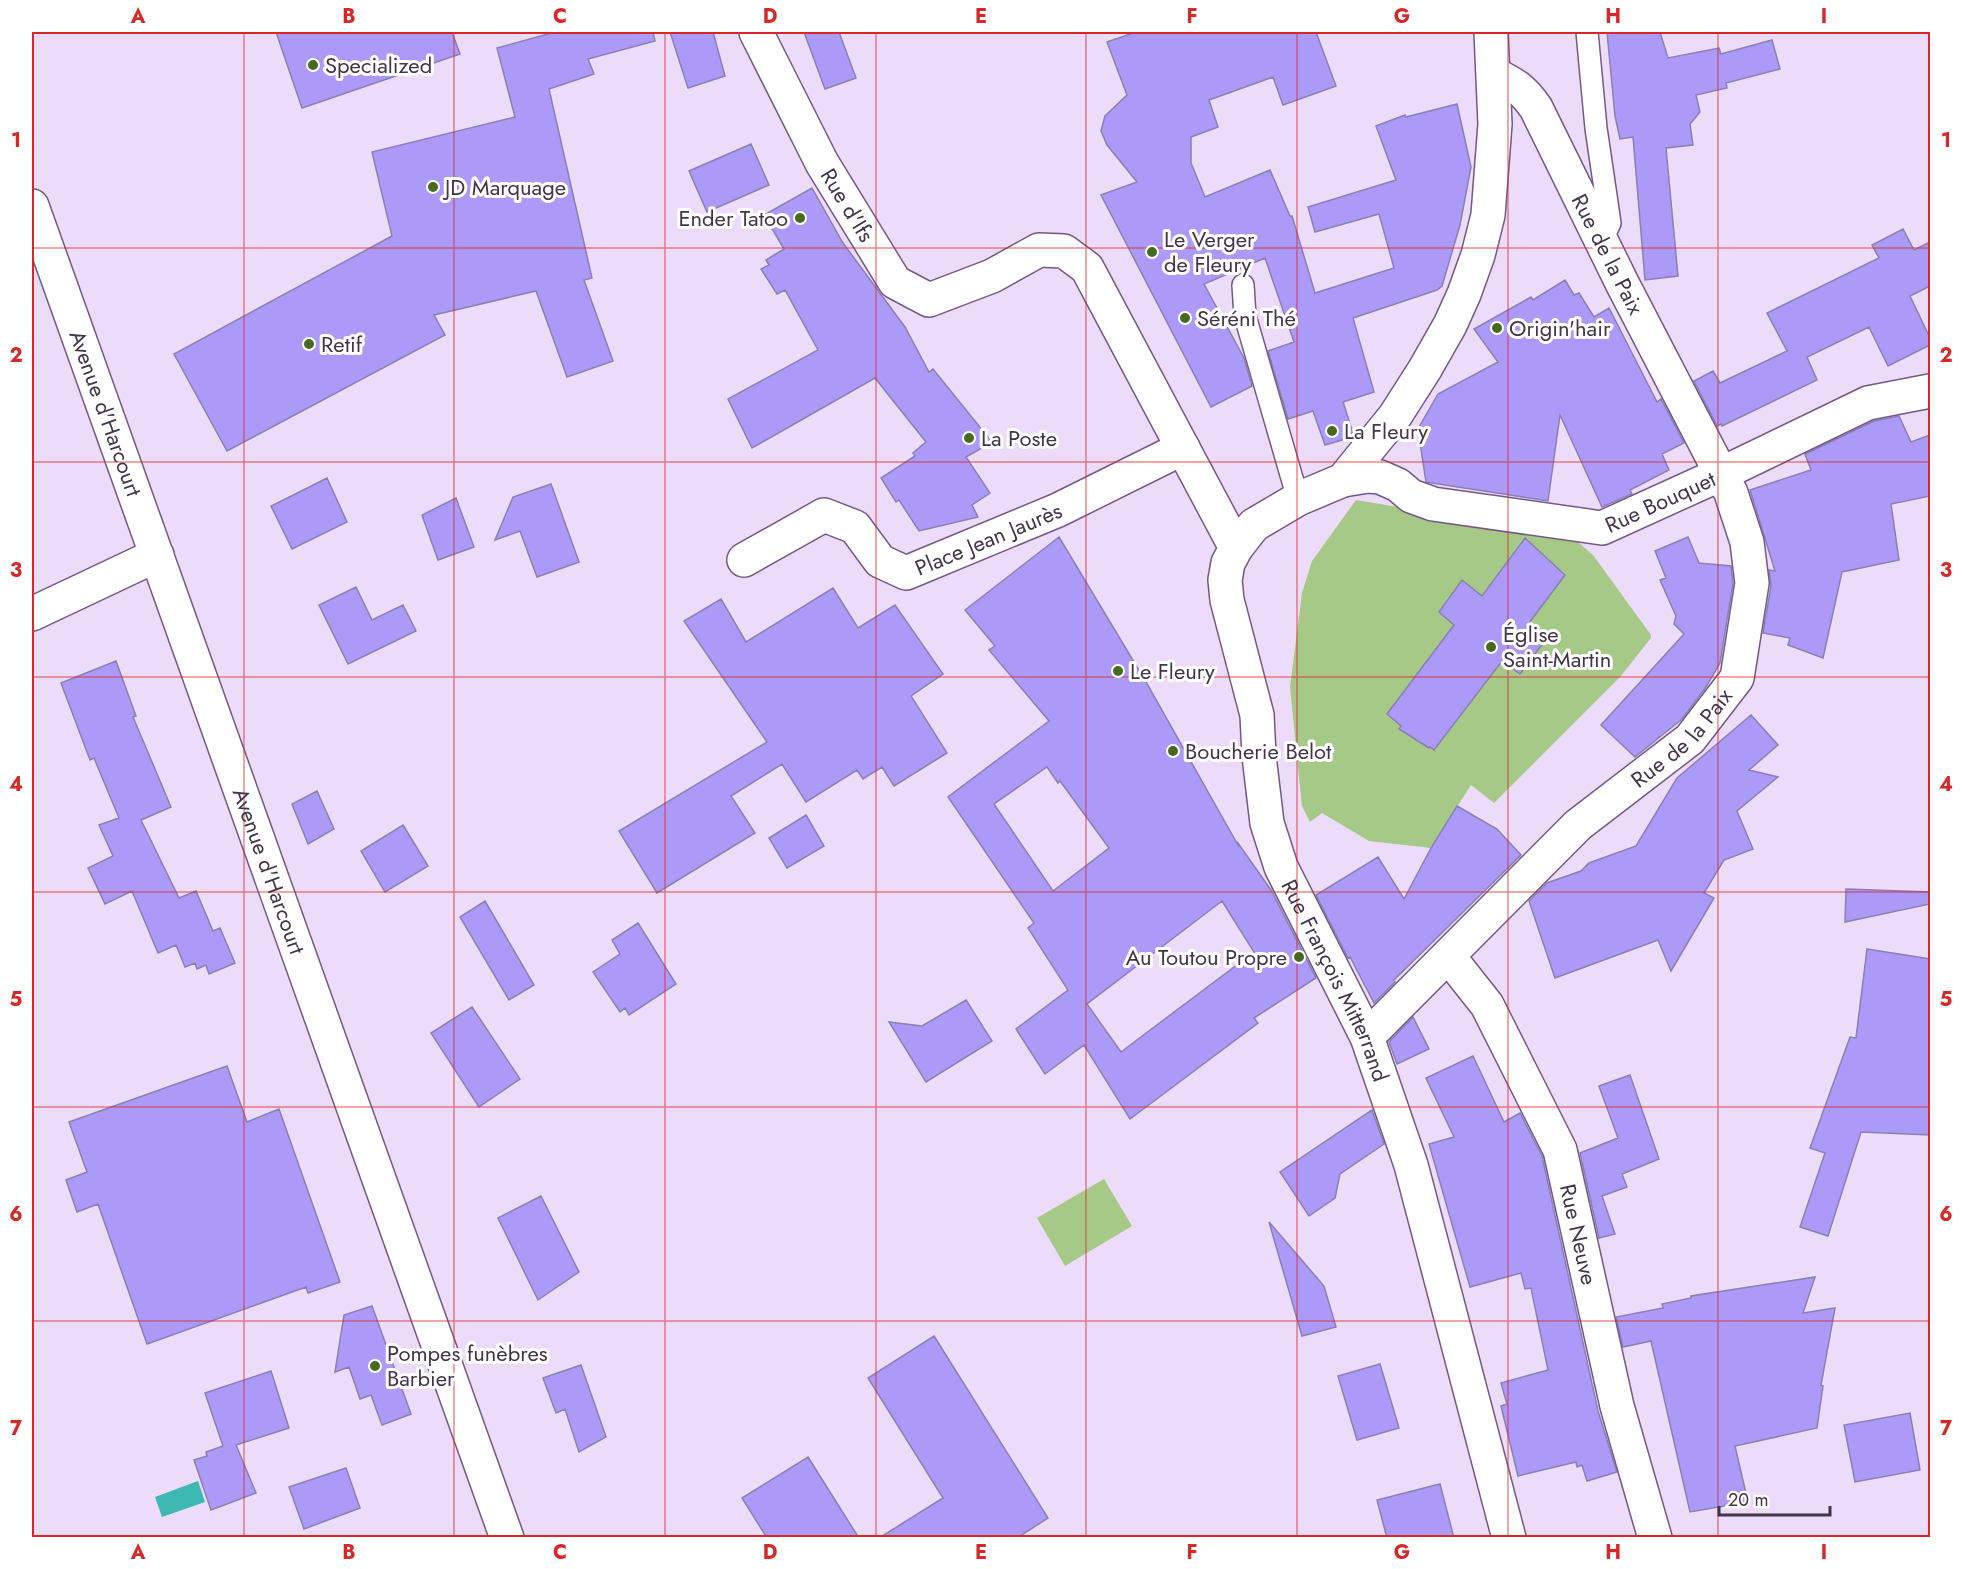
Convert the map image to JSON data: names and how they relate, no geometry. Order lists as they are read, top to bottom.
{
  "streets": {
    "street": [
      "Rue d'Ifs",
      "Rue de la Paix",
      "Avenue d'Harcourt",
      "Rue Bouquet",
      "Place Jean Jaurès",
      "Rue François Mitterrand",
      "Rue Neuve"
    ]
  },
  "crossings": [
    ["Rue d'Ifs", "Place Jean Jaurès"],
    ["Rue de la Paix", "Rue Bouquet"],
    ["Rue de la Paix", "Rue François Mitterrand"],
    ["Rue de la Paix", "Rue Neuve"],
    ["Rue Bouquet", "Rue François Mitterrand"]
  ],
  "places": [
    "Specialized",
    "JD Marquage",
    "Ender Tatoo",
    "Le Verger de Fleury",
    "Séréni Thé",
    "Origin'hair",
    "Retif",
    "La Fleury",
    "La Poste",
    "Église Saint-Martin",
    "Le Fleury",
    "Boucherie Belot",
    "Au Toutou Propre",
    "Pompes funèbres Barbier"
  ],
  "scale_bar": "20 m",
  "grid": {
    "columns": [
      "A",
      "B",
      "C",
      "D",
      "E",
      "F",
      "G",
      "H",
      "I"
    ],
    "rows": [
      "1",
      "2",
      "3",
      "4",
      "5",
      "6",
      "7"
    ]
  }
}
